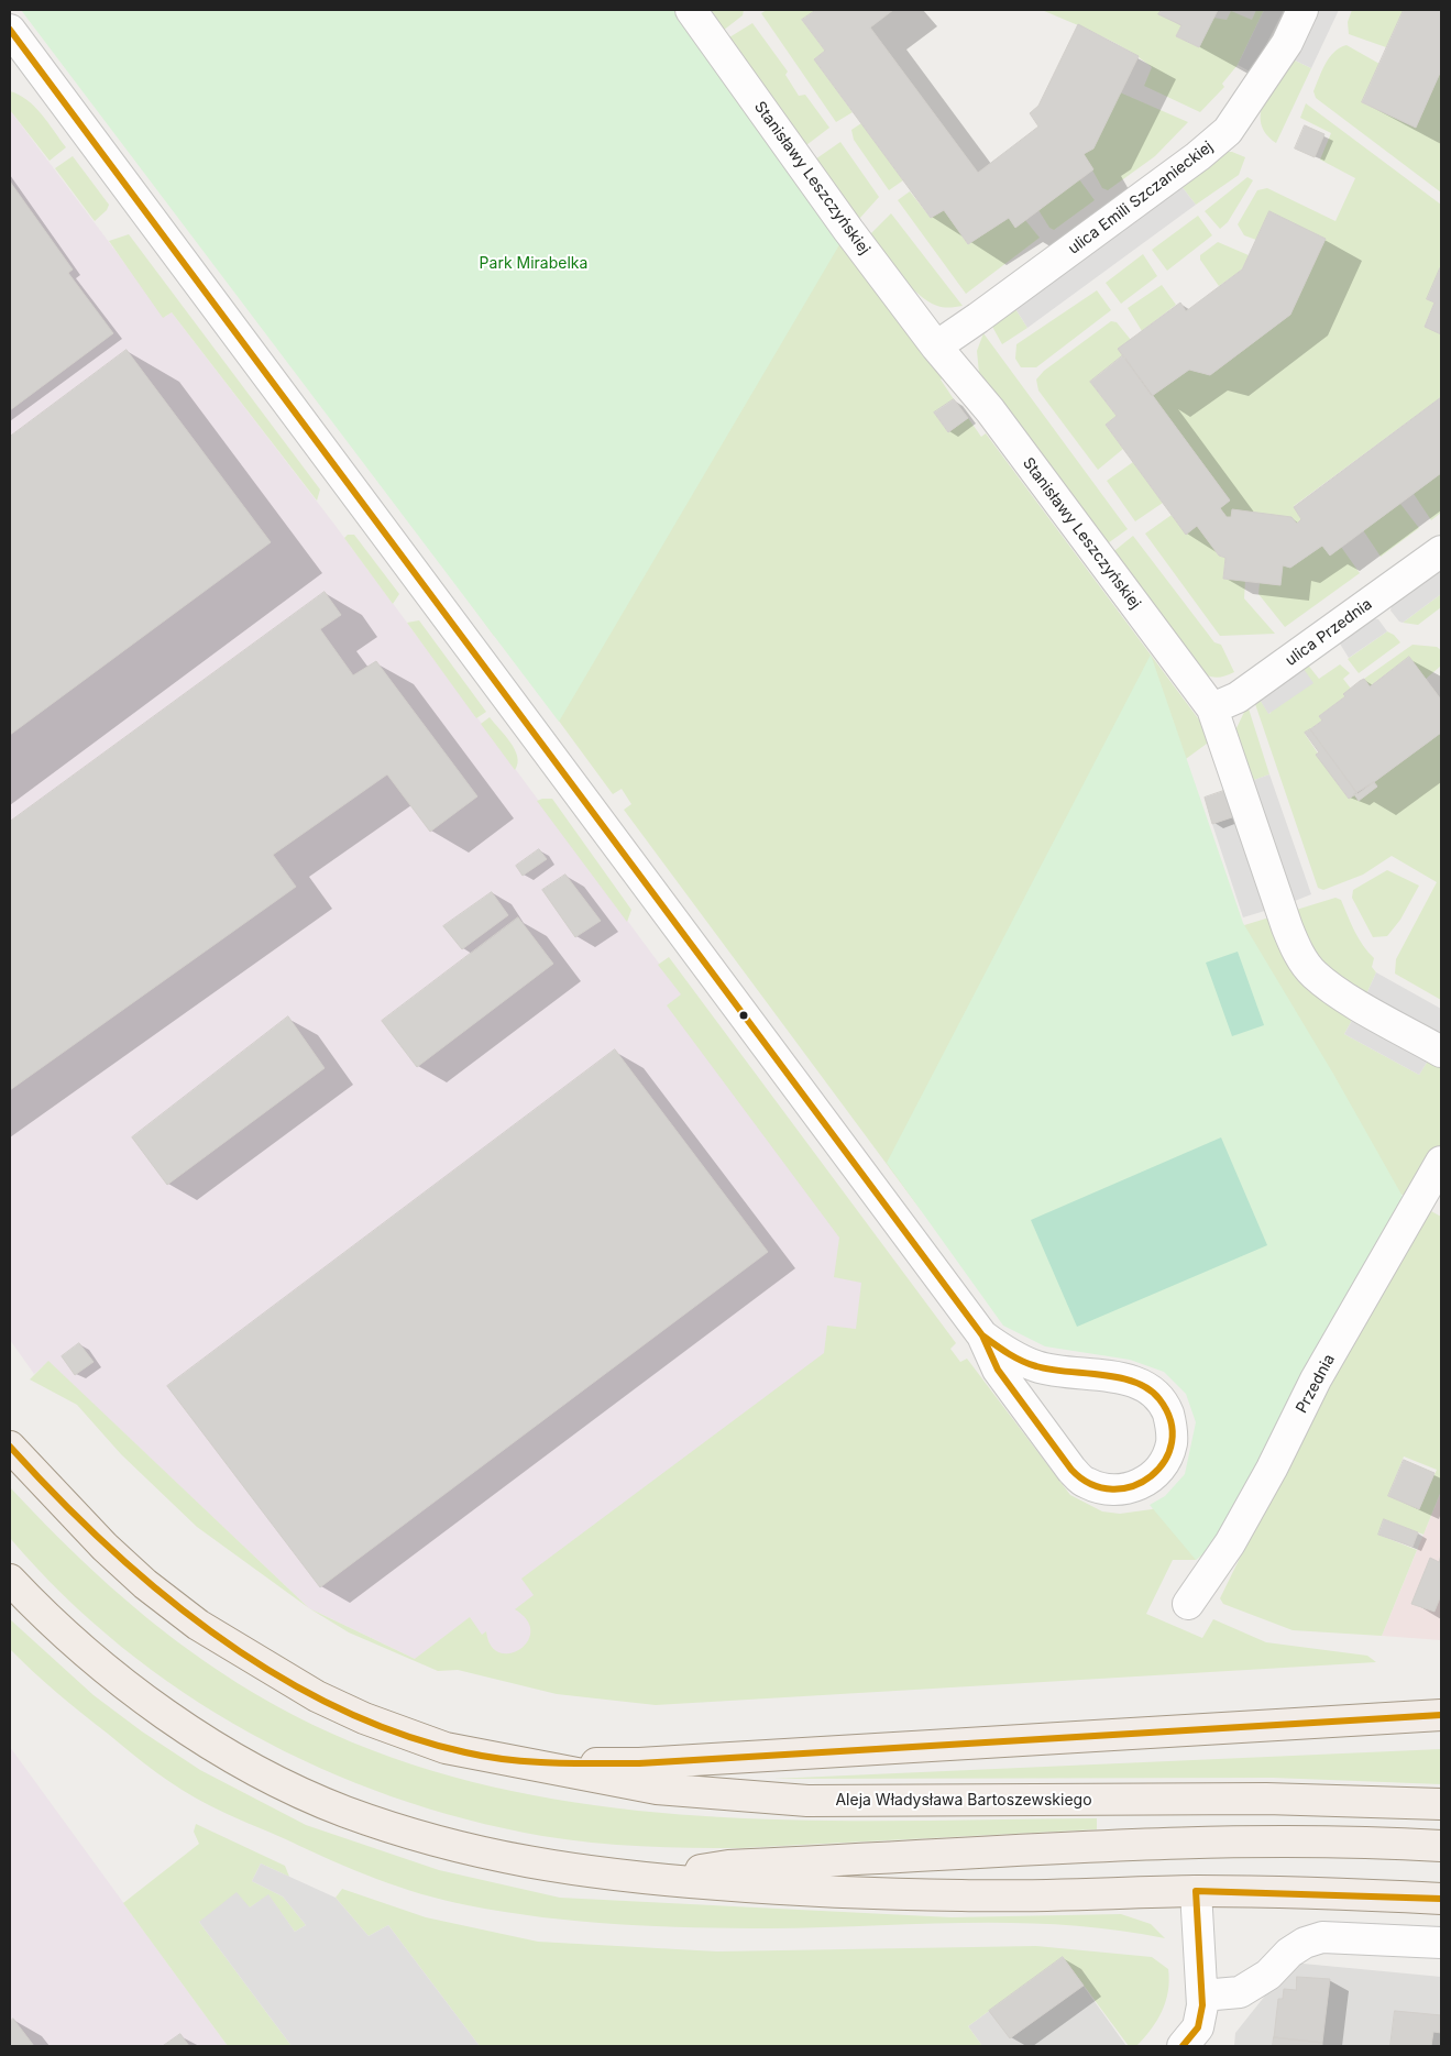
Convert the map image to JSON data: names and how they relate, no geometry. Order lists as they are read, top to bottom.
{
  "streets": {
    "main road": ["Aleja Władysława Bartoszewskiego"],
    "street": [
      "Stanisławy Leszczyńskiej",
      "ulica Emili Szczanieckiej",
      "ulica Przednia",
      "Przednia"
    ]
  },
  "crossings": [
    ["Stanisławy Leszczyńskiej", "ulica Emili Szczanieckiej"],
    ["Stanisławy Leszczyńskiej", "ulica Przednia"]
  ],
  "parks": ["Park Mirabelka"]
}
